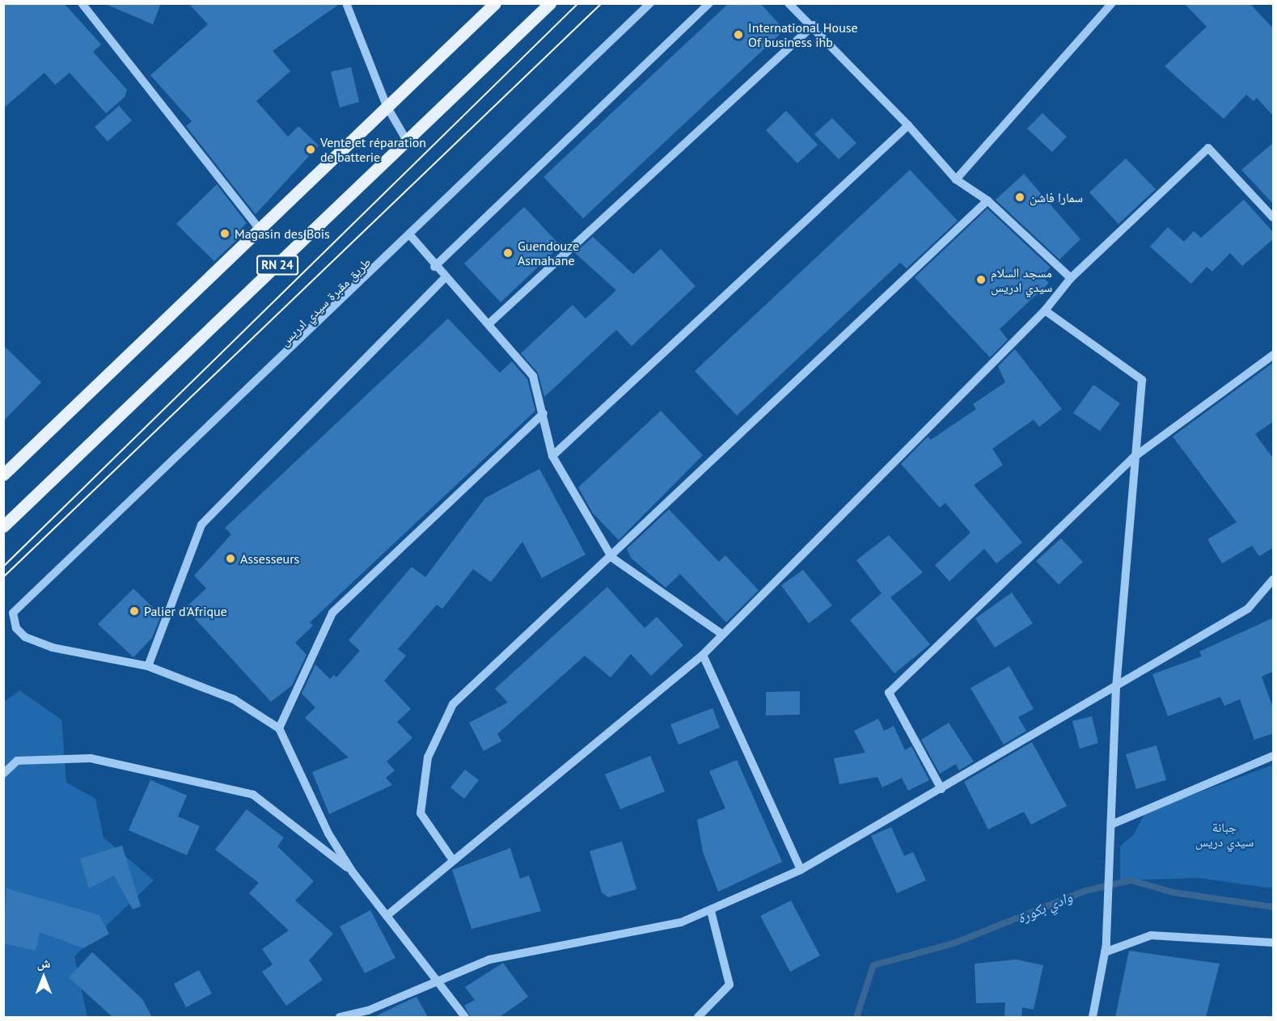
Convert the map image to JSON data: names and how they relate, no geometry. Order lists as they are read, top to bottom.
{
  "streets": {
    "main road": ["RN 24"],
    "street": ["طريق مقبرة سيدي ادريس"]
  },
  "water": ["وادي بكورة"],
  "parks": ["جبانة سيدي دريس"],
  "places": [
    "International House Of business ihb",
    "Vente et réparation de batterie",
    "سمارا فاشن",
    "Magasin des Bois",
    "Guendouze Asmahane",
    "مسجد السلام سيدي ادريس",
    "Assesseurs",
    "Palier d'Afrique"
  ],
  "north": "top"
}
